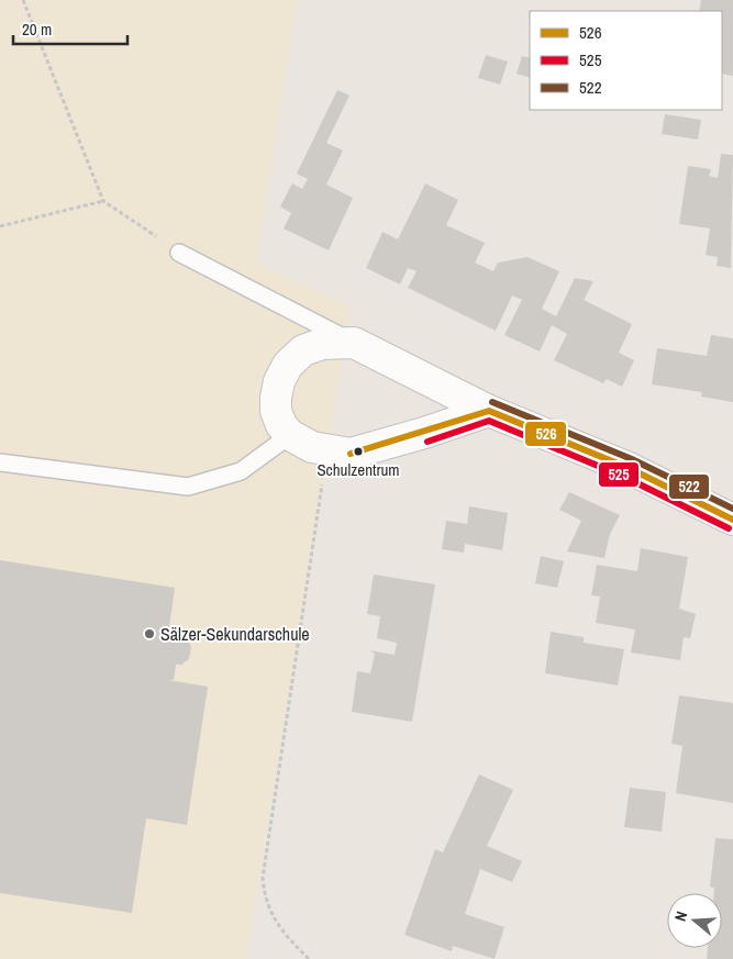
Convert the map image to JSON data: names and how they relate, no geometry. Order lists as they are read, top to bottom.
{
  "places": ["Schulzentrum", "Sälzer-Sekundarschule"],
  "lines": ["transit line 522", "transit line 526", "transit line 525"],
  "legend": ["526", "525", "522"],
  "scale_bar": "20 m",
  "north": "left"
}
